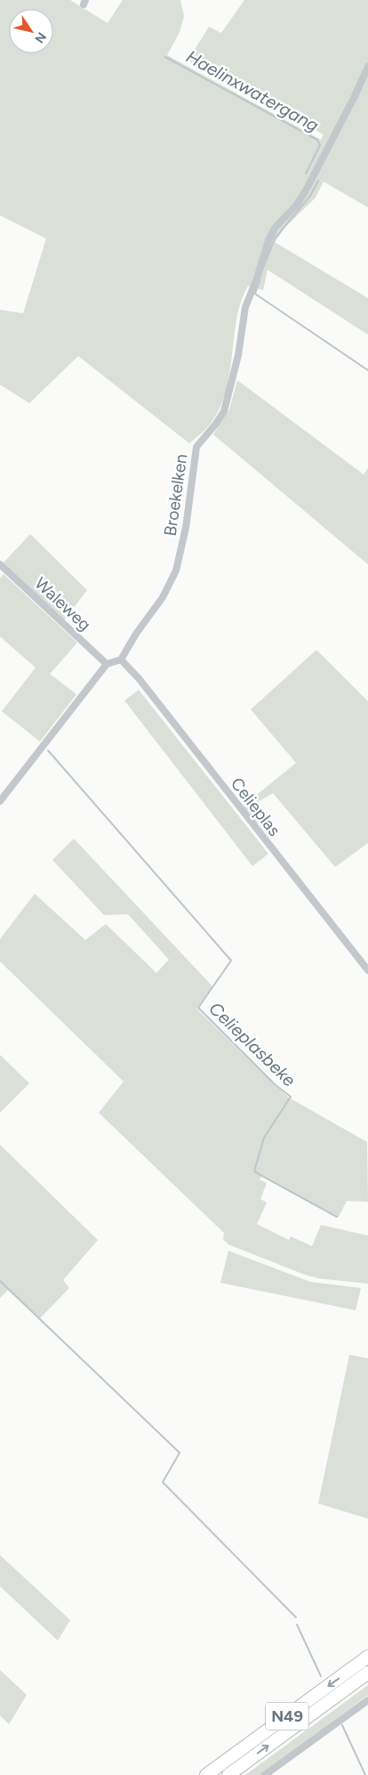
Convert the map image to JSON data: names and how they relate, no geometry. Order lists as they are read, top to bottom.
{
  "streets": {
    "highway": ["N49"],
    "street": ["Broekelken", "Waleweg", "Celieplas"]
  },
  "crossings": [
    ["Broekelken", "Celieplas"]
  ],
  "water": ["Haelinxwatergang", "Celieplasbeke"],
  "north": "bottom right"
}
